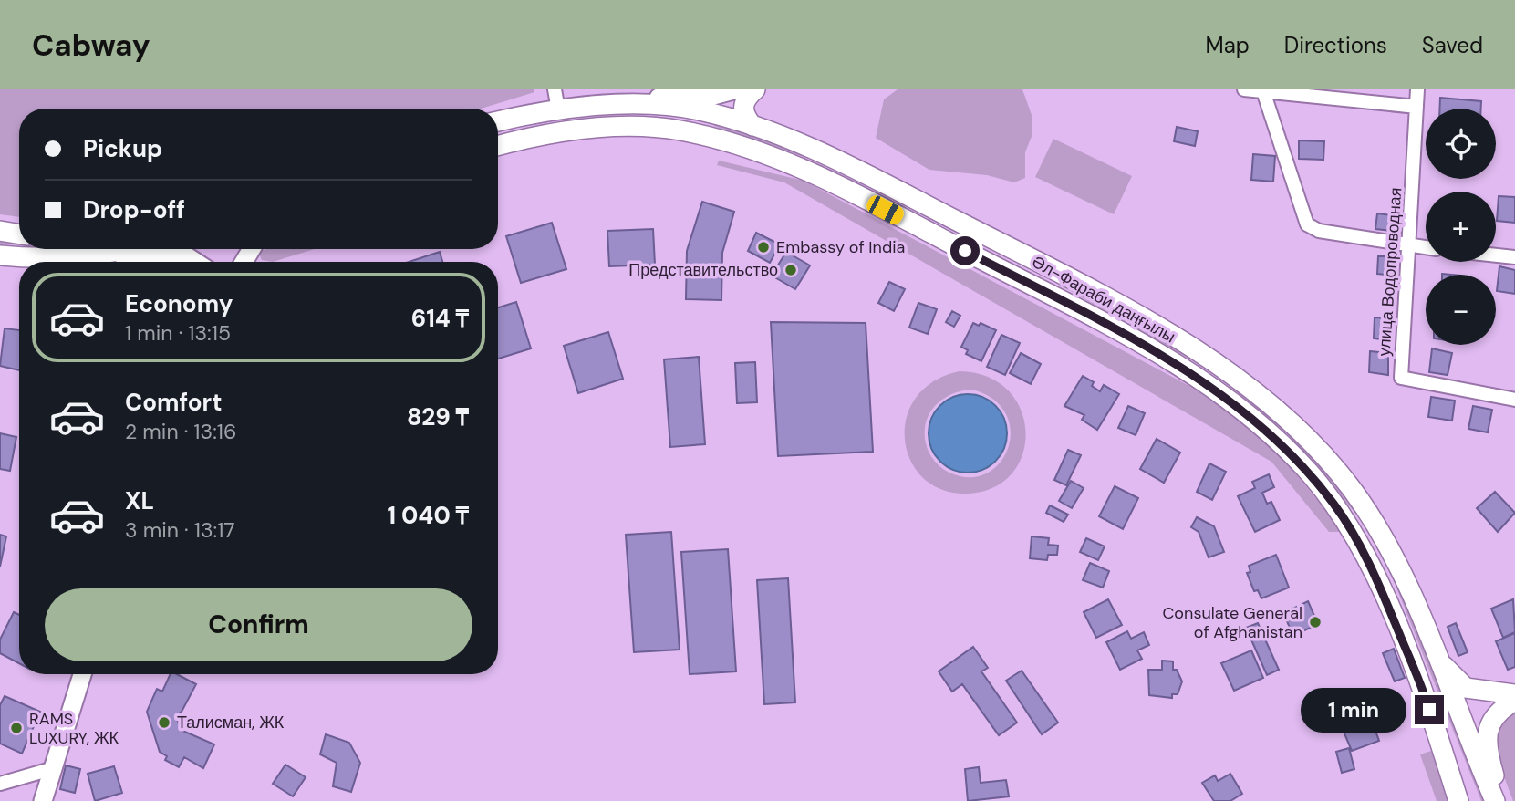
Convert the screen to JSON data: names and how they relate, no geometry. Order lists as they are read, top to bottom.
{
  "streets": {
    "main road": ["Әл-Фараби даңғылы"],
    "street": ["улица Водопроводная"]
  },
  "places": [
    "Embassy of India",
    "Представительство",
    "Consulate General of Afghanistan",
    "Талисман, ЖК",
    "RAMS LUXURY, ЖК"
  ],
  "page": {
    "header": "Cabway",
    "nav": ["Map", "Directions", "Saved"],
    "map_buttons": ["+", "−"],
    "banner": ["Pickup", "Drop-off"],
    "list": [
      {
        "name": "Economy",
        "note": "1 min · 13:15",
        "value": "614 ₸"
      },
      {
        "name": "Comfort",
        "note": "2 min · 13:16",
        "value": "829 ₸"
      },
      {
        "name": "XL",
        "note": "3 min · 13:17",
        "value": "1 040 ₸"
      }
    ],
    "buttons": "Confirm",
    "bubble": "1 min"
  }
}
